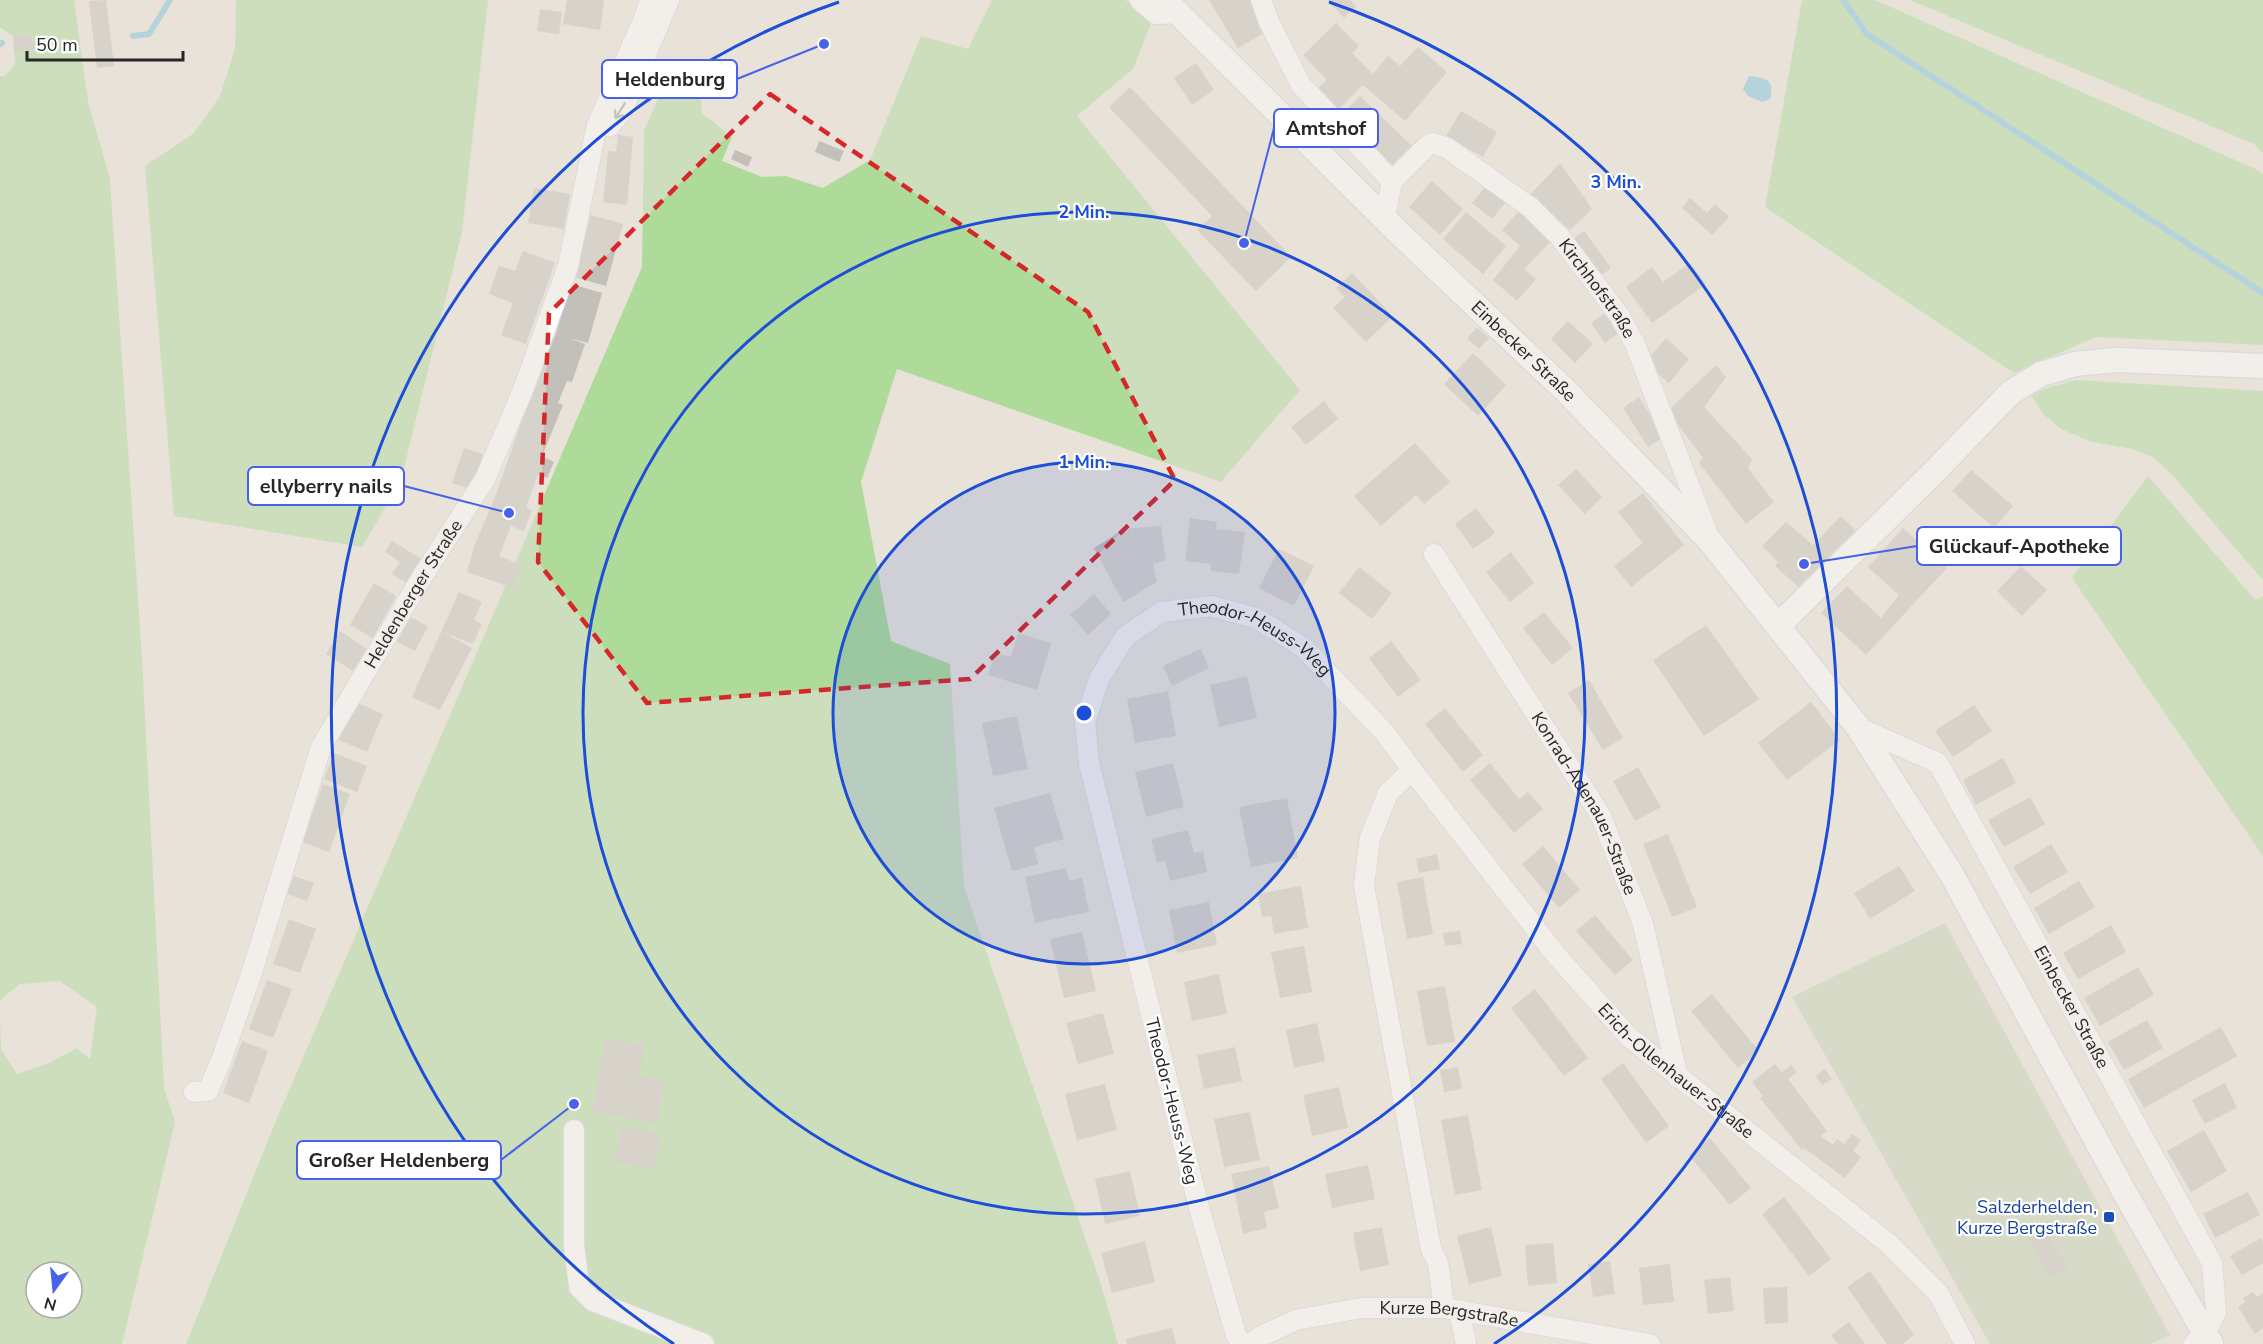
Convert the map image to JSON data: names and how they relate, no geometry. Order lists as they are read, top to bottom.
{
  "streets": {
    "street": [
      "Kirchhofstraße",
      "Einbecker Straße",
      "Heldenberger Straße",
      "Theodor-Heuss-Weg",
      "Konrad-Adenauer-Straße",
      "Erich-Ollenhauer-Straße",
      "Kurze Bergstraße"
    ]
  },
  "crossings": [
    ["Kirchhofstraße", "Einbecker Straße"],
    ["Theodor-Heuss-Weg", "Erich-Ollenhauer-Straße"],
    ["Konrad-Adenauer-Straße", "Erich-Ollenhauer-Straße"]
  ],
  "places": {
    "other": [
      "Heldenburg",
      "Amtshof",
      "ellyberry nails",
      "Glückauf-Apotheke",
      "Großer Heldenberg"
    ],
    "transit": ["Salzderhelden, Kurze Bergstraße"]
  },
  "scale_bar": "50 m",
  "north": "bottom",
  "rings": ["3 Min.", "2 Min.", "1 Min."]
}
